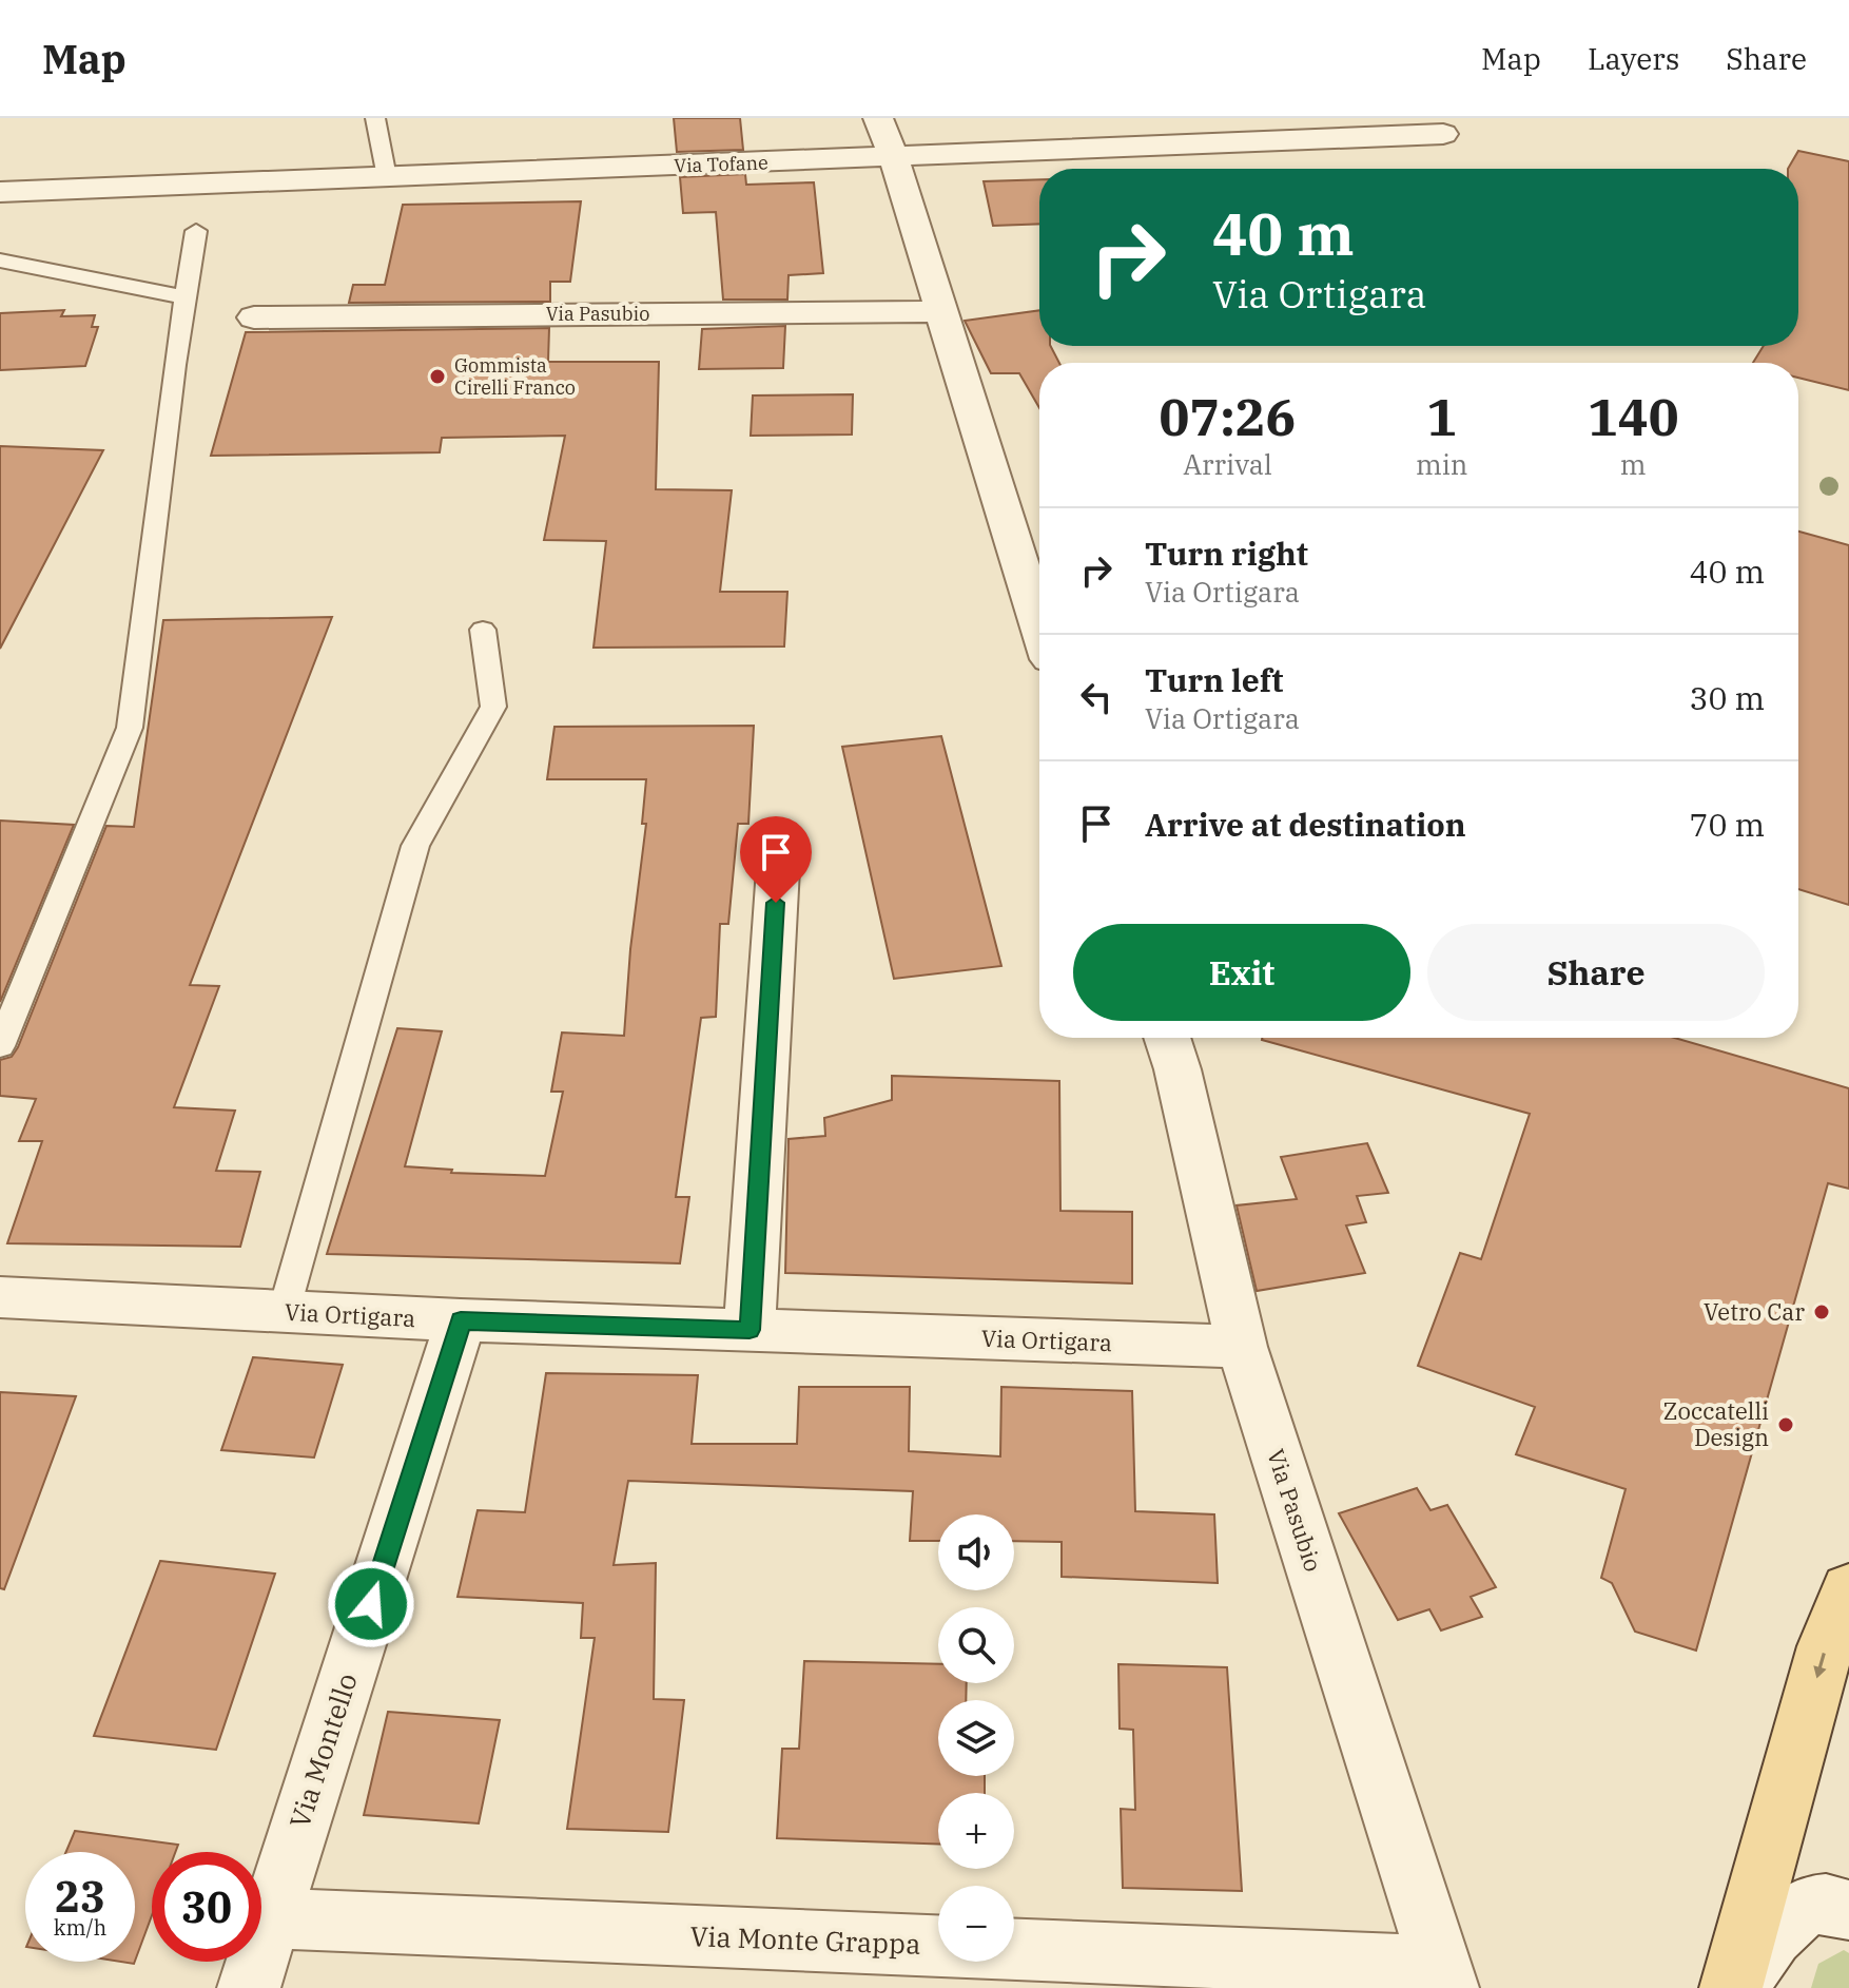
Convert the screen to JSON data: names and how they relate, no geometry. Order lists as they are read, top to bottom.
{
  "streets": {
    "street": [
      "Via Tofane",
      "Via Pasubio",
      "Via Ortigara",
      "Via Montello",
      "Via Monte Grappa"
    ]
  },
  "crossings": [
    ["Via Pasubio", "Via Ortigara"],
    ["Via Pasubio", "Via Monte Grappa"],
    ["Via Ortigara", "Via Montello"],
    ["Via Montello", "Via Monte Grappa"]
  ],
  "places": ["Gommista Cirelli Franco", "Vetro Car", "Zoccatelli Design"],
  "page": {
    "header": "Map",
    "nav": ["Map", "Layers", "Share"],
    "turn": ["40 m", "Via Ortigara"],
    "eta": [
      "07:26",
      "Arrival",
      "1",
      "min",
      "140",
      "m"
    ],
    "list": [
      {
        "name": "Turn right",
        "note": "Via Ortigara",
        "value": "40 m"
      },
      {
        "name": "Turn left",
        "note": "Via Ortigara",
        "value": "30 m"
      },
      {
        "name": "Arrive at destination",
        "value": "70 m"
      }
    ],
    "buttons": ["Exit", "Share"],
    "map_buttons": ["+", "−"],
    "speed": "23 km/h",
    "limit": "30"
  }
}
